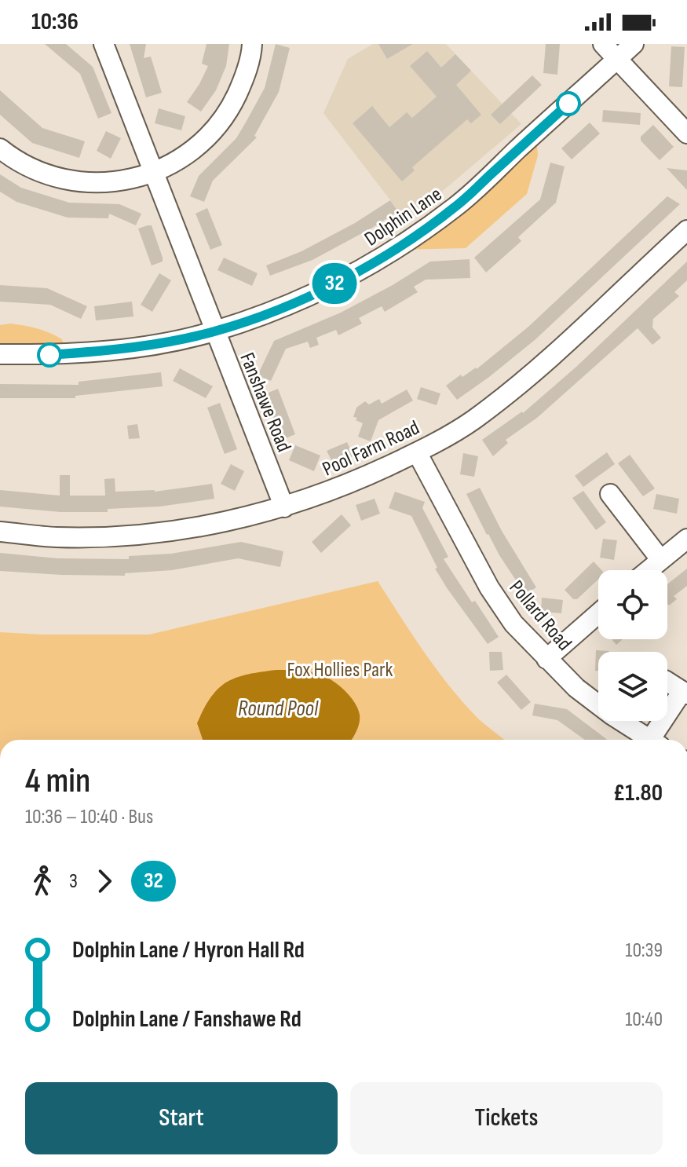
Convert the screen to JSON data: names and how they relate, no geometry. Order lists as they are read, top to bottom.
{
  "streets": {
    "street": [
      "Dolphin Lane",
      "Fanshawe Road",
      "Pool Farm Road",
      "Pollard Road"
    ]
  },
  "crossings": [
    ["Dolphin Lane", "Fanshawe Road"],
    ["Fanshawe Road", "Pool Farm Road"],
    ["Pool Farm Road", "Pollard Road"]
  ],
  "water": ["Round Pool"],
  "parks": ["Fox Hollies Park"],
  "lines": ["bus line 32"],
  "page": {
    "status": "10:36",
    "on_map": "32",
    "heading": ["4 min", "10:36 – 10:40 · Bus", "£1.80"],
    "legs": ["3", "32"],
    "list": [
      {
        "name": "Dolphin Lane / Hyron Hall Rd",
        "value": "10:39"
      },
      {
        "name": "Dolphin Lane / Fanshawe Rd",
        "value": "10:40"
      }
    ],
    "buttons": ["Start", "Tickets"]
  }
}
